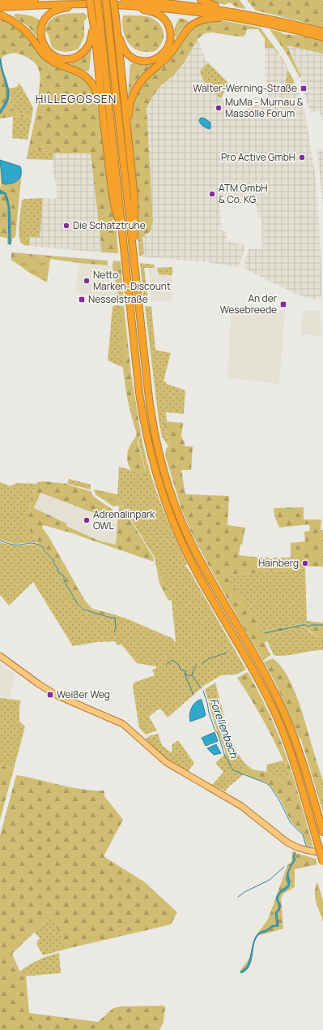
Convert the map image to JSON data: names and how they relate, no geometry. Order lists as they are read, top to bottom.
{
  "districts": ["HILLEGOSSEN"],
  "water": ["Forellenbach"],
  "places": {
    "transit": [
      "Walter-Werning-Straße",
      "Nesselstraße",
      "An der Wesebreede",
      "Weißer Weg"
    ],
    "other": [
      "MuMa - Murnau & Massolle Forum",
      "Pro Active GmbH",
      "ATM GmbH & Co. KG",
      "Die Schatztruhe",
      "Netto Marken-Discount",
      "Adrenalinpark OWL",
      "Hainberg"
    ]
  }
}
